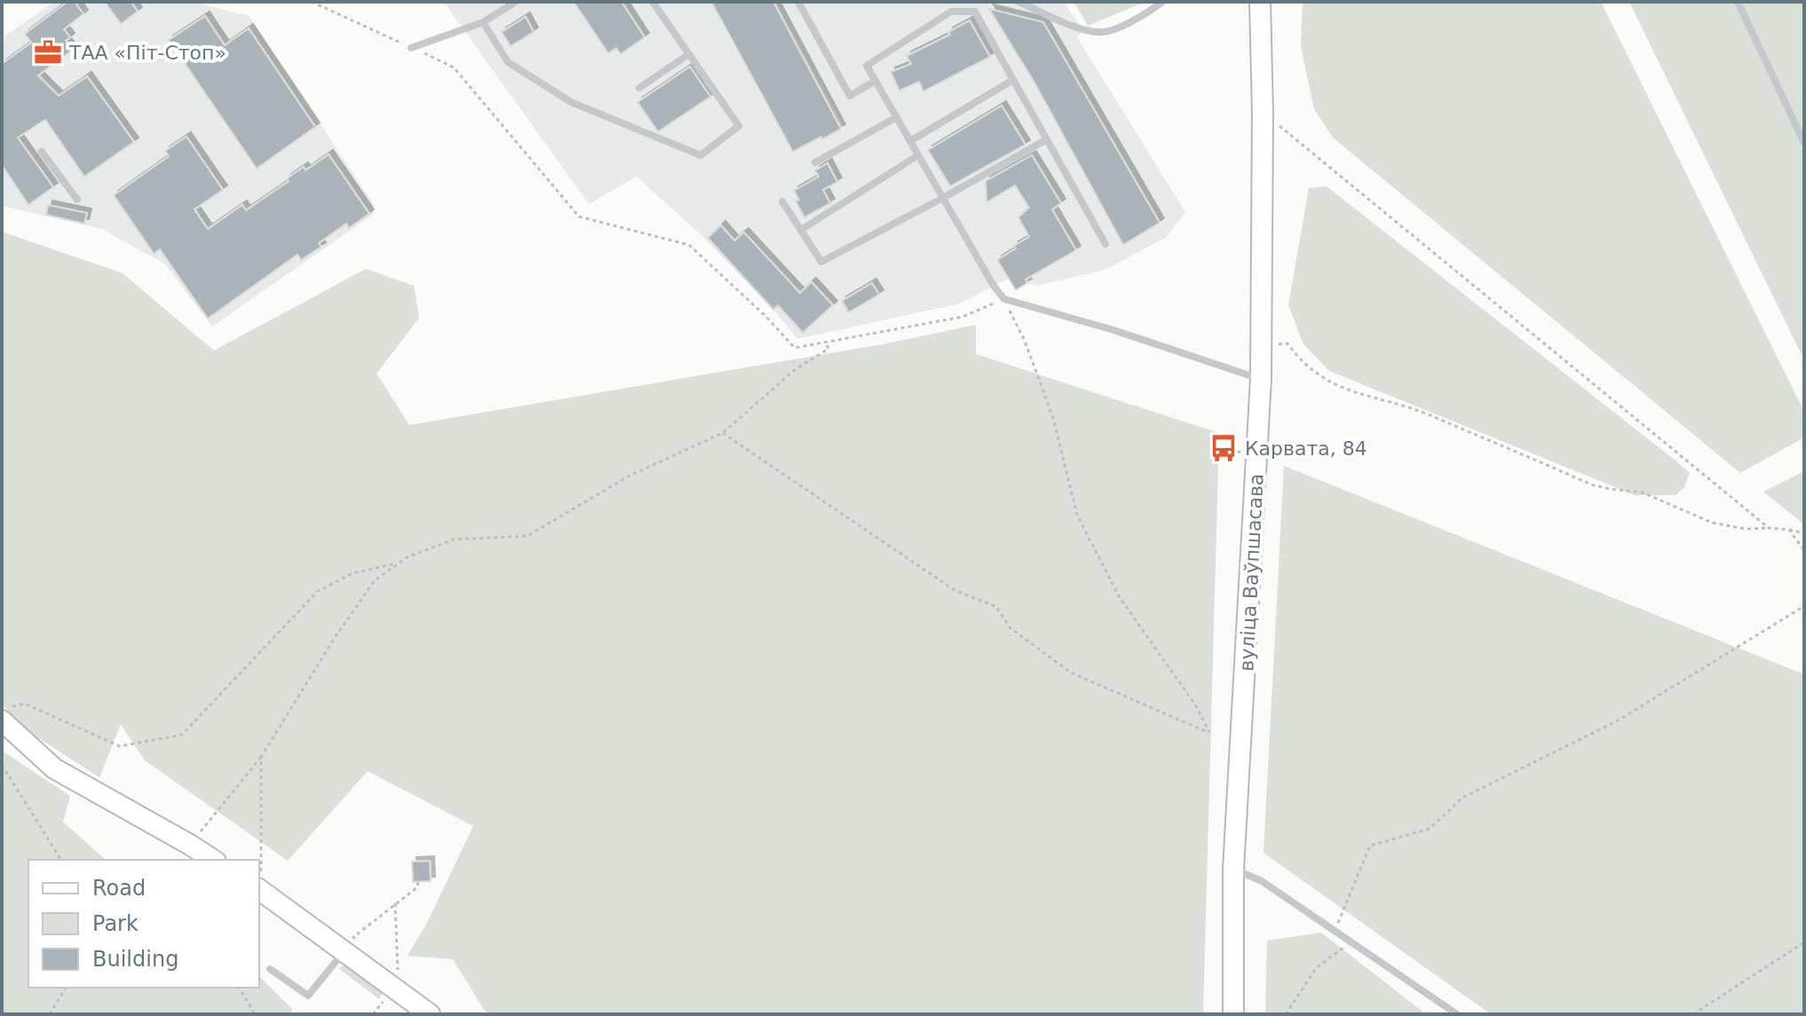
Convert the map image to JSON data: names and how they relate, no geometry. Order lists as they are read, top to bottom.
{
  "streets": {
    "main road": ["вуліца Ваўпшасава"]
  },
  "places": {
    "office": ["ТАА «Піт-Стоп»"],
    "bus stop": ["Карвата, 84"]
  },
  "legend": ["Road", "Park", "Building"]
}
